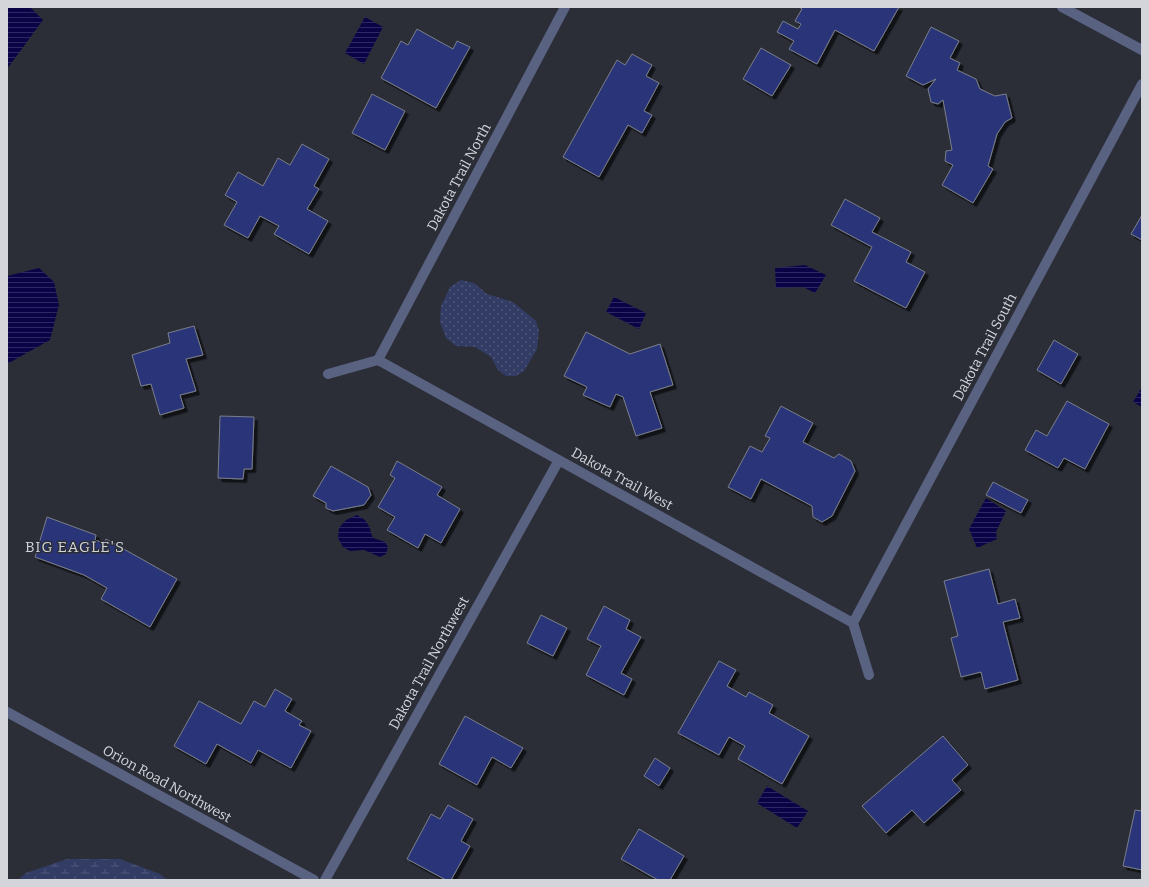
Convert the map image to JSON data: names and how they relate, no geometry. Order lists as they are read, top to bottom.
{
  "streets": {
    "street": [
      "Dakota Trail North",
      "Dakota Trail South",
      "Dakota Trail West",
      "Dakota Trail Northwest",
      "Orion Road Northwest"
    ]
  },
  "crossings": [
    ["Dakota Trail North", "Dakota Trail West"],
    ["Dakota Trail South", "Dakota Trail West"],
    ["Dakota Trail West", "Dakota Trail Northwest"]
  ],
  "districts": ["BIG EAGLE'S"]
}
